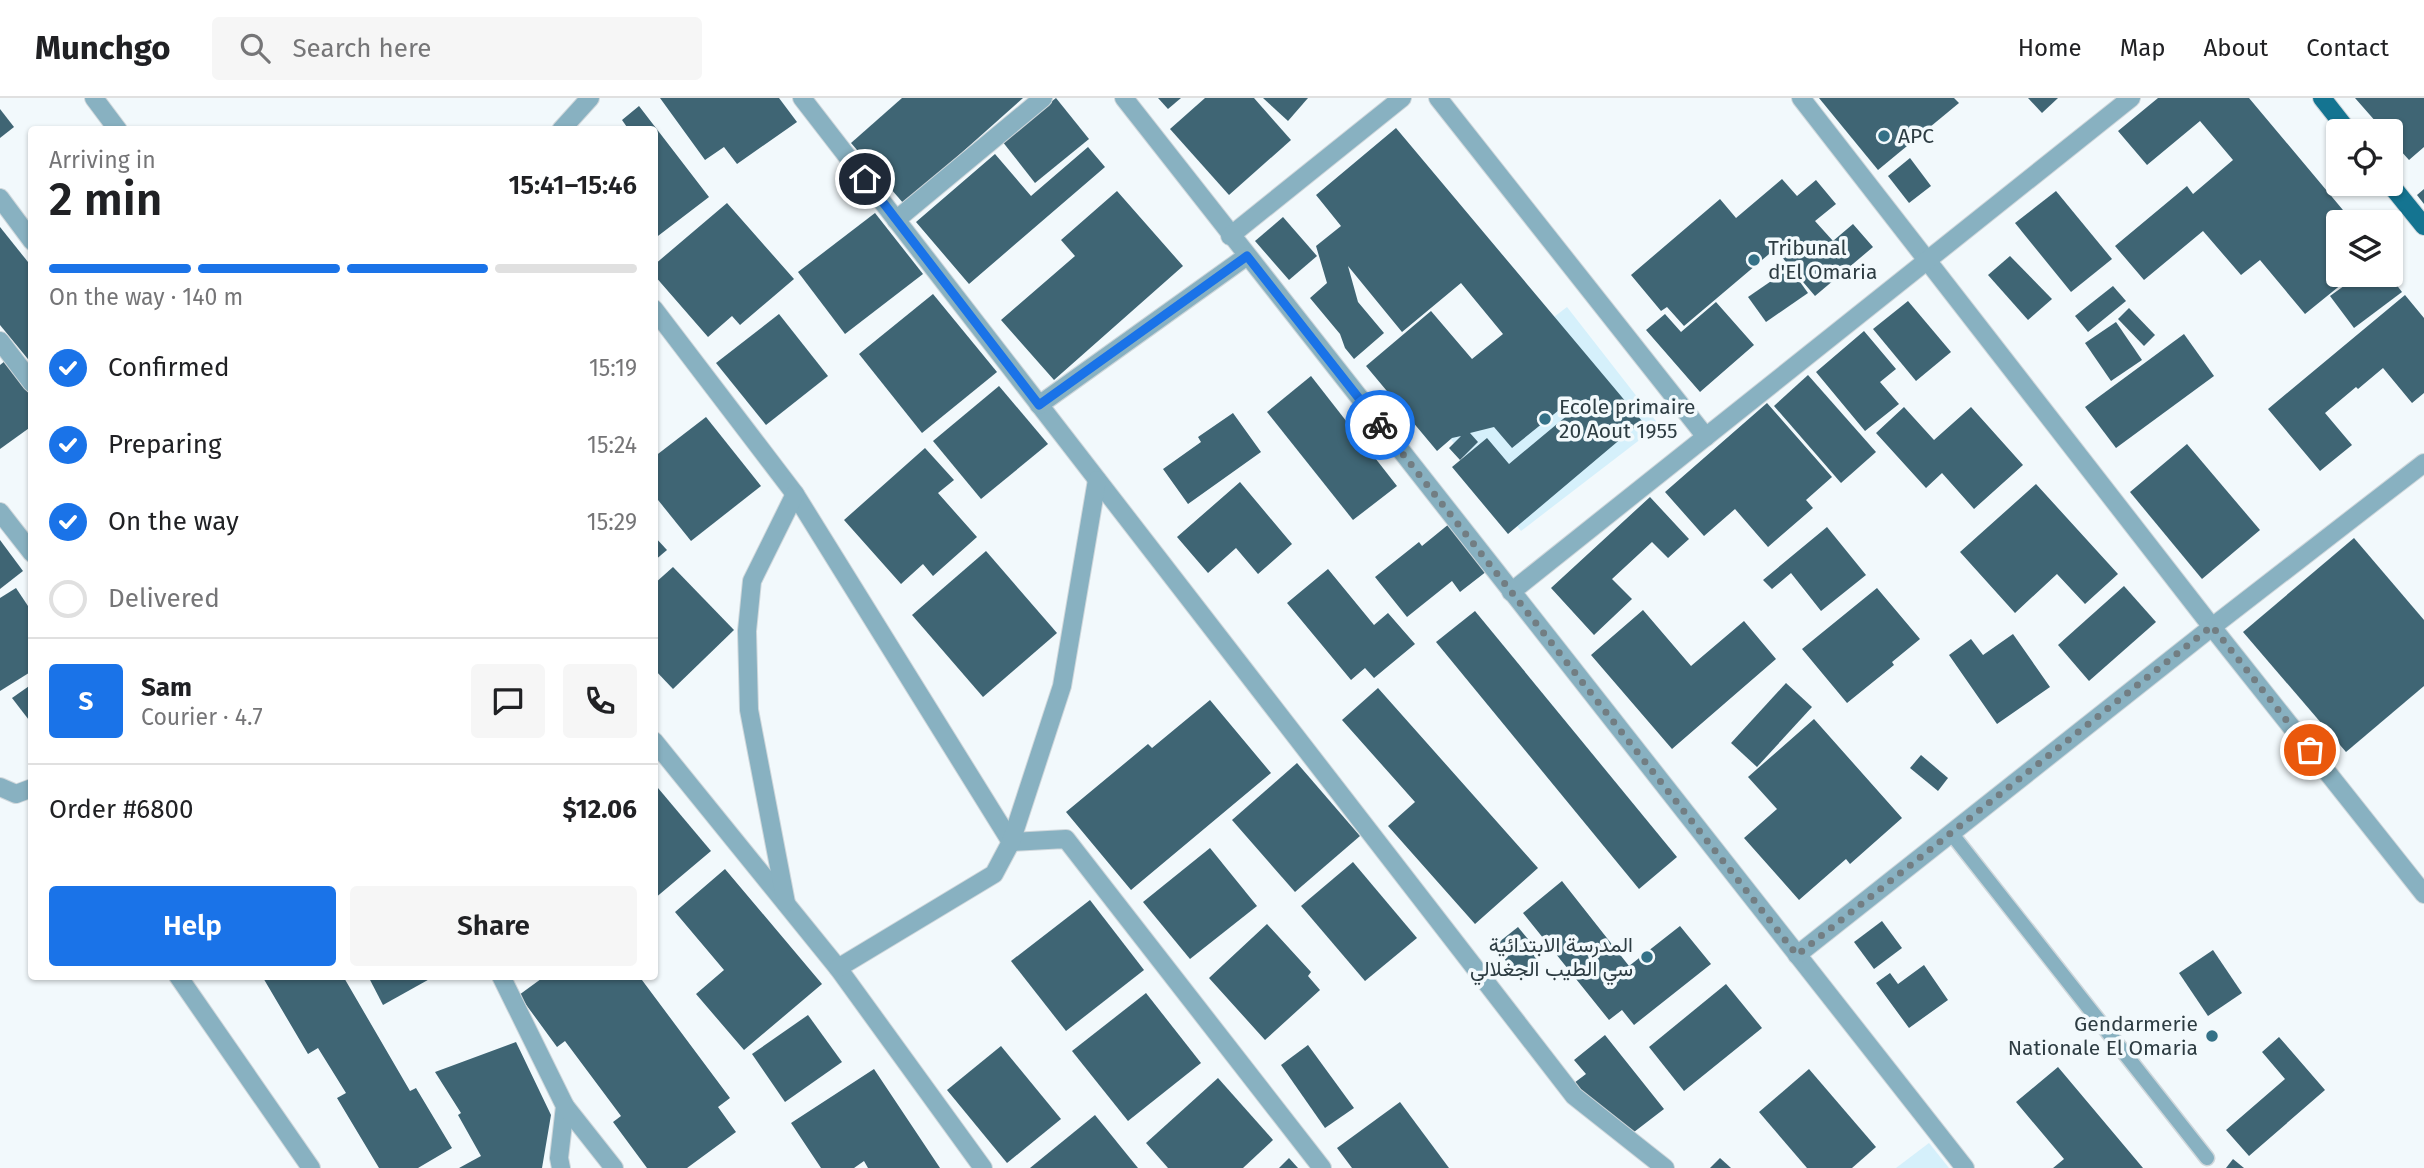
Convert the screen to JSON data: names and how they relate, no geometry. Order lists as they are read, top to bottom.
{
  "places": [
    "APC",
    "Tribunal d'El Omaria",
    "Ecole primaire 20 Aout 1955",
    "المدرسة الابتدائية سي الطيب الجغلالي",
    "Gendarmerie Nationale El Omaria"
  ],
  "page": {
    "header": "Munchgo",
    "search": "Search here",
    "nav": [
      "Home",
      "Map",
      "About",
      "Contact"
    ],
    "heading": ["2 min", "Arriving in", "15:41–15:46"],
    "panel": [
      "Sam",
      "Courier · 4.7",
      "Order #6800",
      "$12.06"
    ],
    "bar": "On the way · 140 m",
    "list": [
      ["Confirmed", "15:19"],
      ["Preparing", "15:24"],
      ["On the way", "15:29"],
      "Delivered"
    ],
    "round": "S",
    "buttons": ["Help", "Share"]
  }
}
